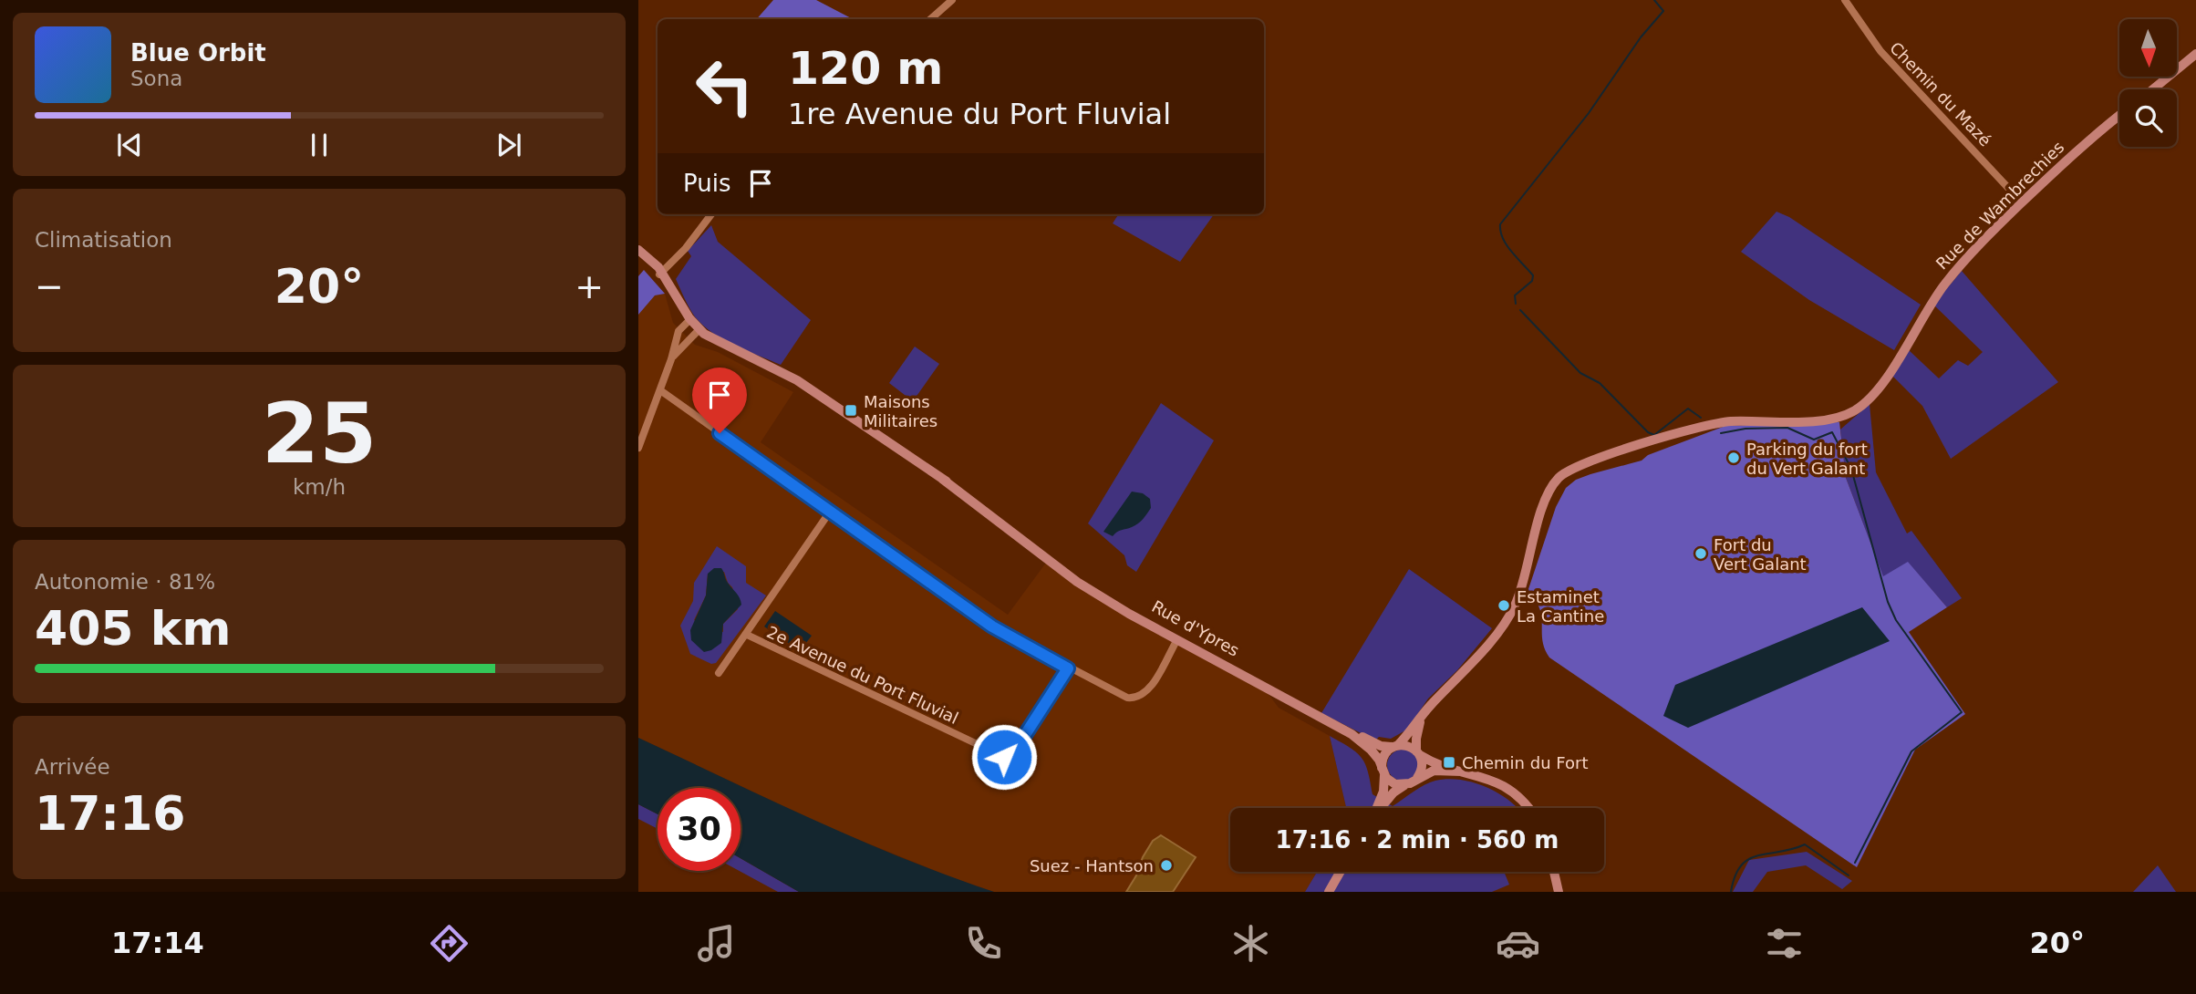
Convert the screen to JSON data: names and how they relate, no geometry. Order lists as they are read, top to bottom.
{
  "streets": {
    "main road": ["Rue de Wambrechies", "Rue d'Ypres"],
    "street": ["Chemin du Mazé", "2e Avenue du Port Fluvial"]
  },
  "crossings": [
    ["Chemin du Mazé", "Rue de Wambrechies"],
    ["Rue de Wambrechies", "Rue d'Ypres"]
  ],
  "places": {
    "transit": ["Maisons Militaires", "Chemin du Fort"],
    "other": [
      "Parking du fort du Vert Galant",
      "Fort du Vert Galant",
      "Estaminet La Cantine",
      "Suez - Hantson"
    ]
  },
  "north": "bottom",
  "page": {
    "turn": ["120 m", "1re Avenue du Port Fluvial"],
    "song": ["Blue Orbit", "Sona"],
    "then": "Puis",
    "tile": [
      "Climatisation",
      ["25", "km/h"],
      ["Autonomie · 81%", "405 km"],
      ["Arrivée", "17:16"]
    ],
    "heat": ["−", "20°", "+"],
    "limit": "30",
    "trip": "17:16 · 2 min · 560 m",
    "tabs": ["17:14", "20°"]
  }
}
